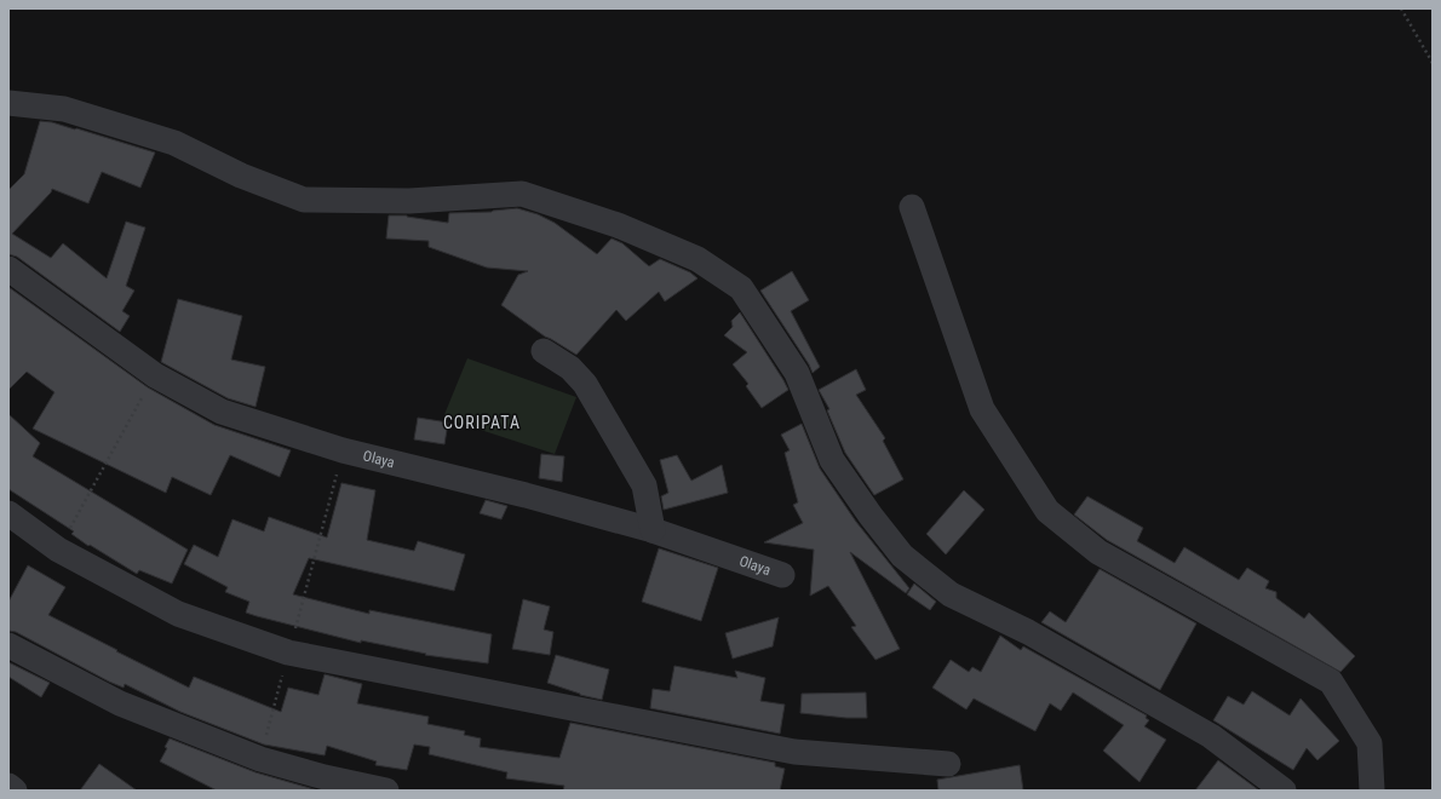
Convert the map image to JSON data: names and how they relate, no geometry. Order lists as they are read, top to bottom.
{
  "streets": {
    "street": ["Olaya"]
  },
  "districts": ["CORIPATA"]
}
